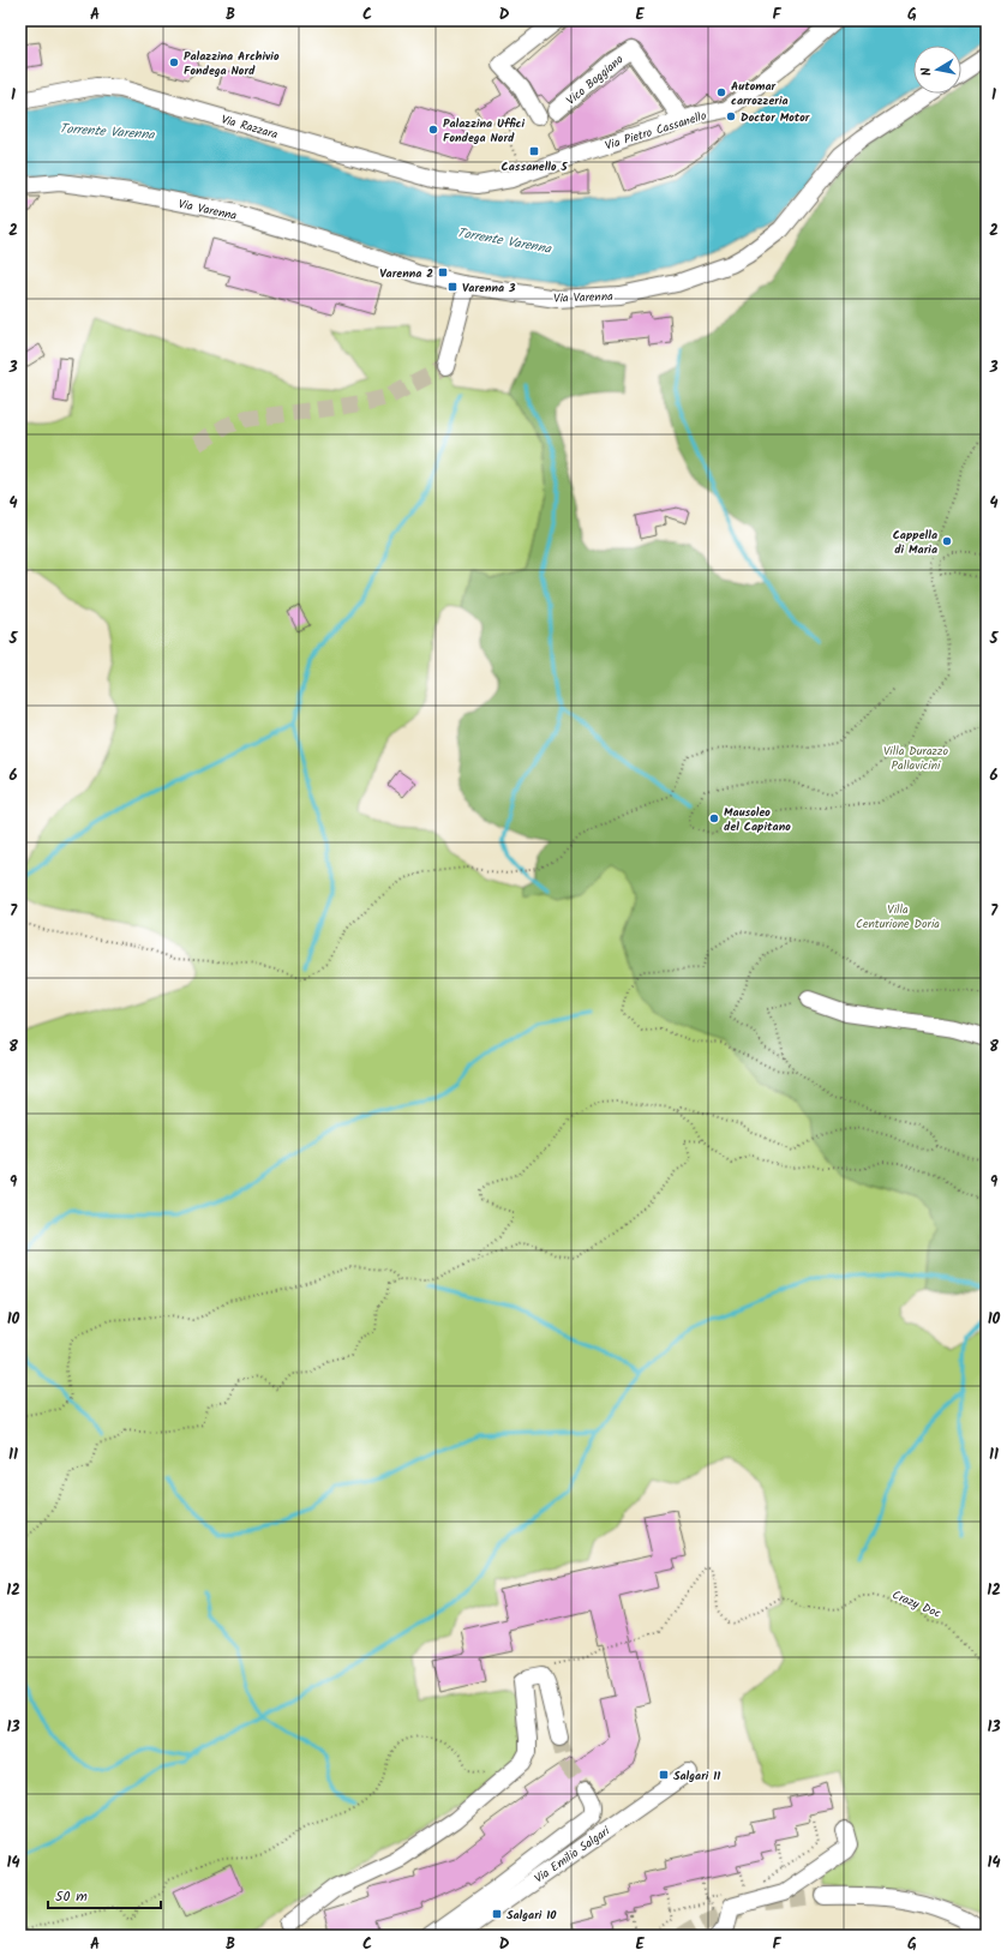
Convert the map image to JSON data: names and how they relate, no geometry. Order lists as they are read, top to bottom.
{
  "streets": {
    "street": [
      "Vico Boggiano",
      "Via Razzara",
      "Via Pietro Cassanello",
      "Via Varenna",
      "Via Emilio Salgari"
    ],
    "path": ["Crazy Doc"]
  },
  "crossings": [
    ["Vico Boggiano", "Via Pietro Cassanello"],
    ["Via Razzara", "Via Pietro Cassanello"]
  ],
  "water": ["Torrente Varenna"],
  "parks": ["Villa Durazzo Pallavicini", "Villa Centurione Doria"],
  "places": {
    "other": [
      "Palazzina Archivio Fondega Nord",
      "Automar carrozzeria",
      "Doctor Motor",
      "Palazzina Uffici Fondega Nord",
      "Cappella di Maria",
      "Mausoleo del Capitano"
    ],
    "transit": [
      "Cassanello 5",
      "Varenna 2",
      "Varenna 3",
      "Salgari 11",
      "Salgari 10"
    ]
  },
  "scale_bar": "50 m",
  "north": "left",
  "grid": {
    "columns": [
      "A",
      "B",
      "C",
      "D",
      "E",
      "F",
      "G"
    ],
    "rows": [
      "1",
      "2",
      "3",
      "4",
      "5",
      "6",
      "7",
      "8",
      "9",
      "10",
      "11",
      "12",
      "13",
      "14"
    ]
  }
}
